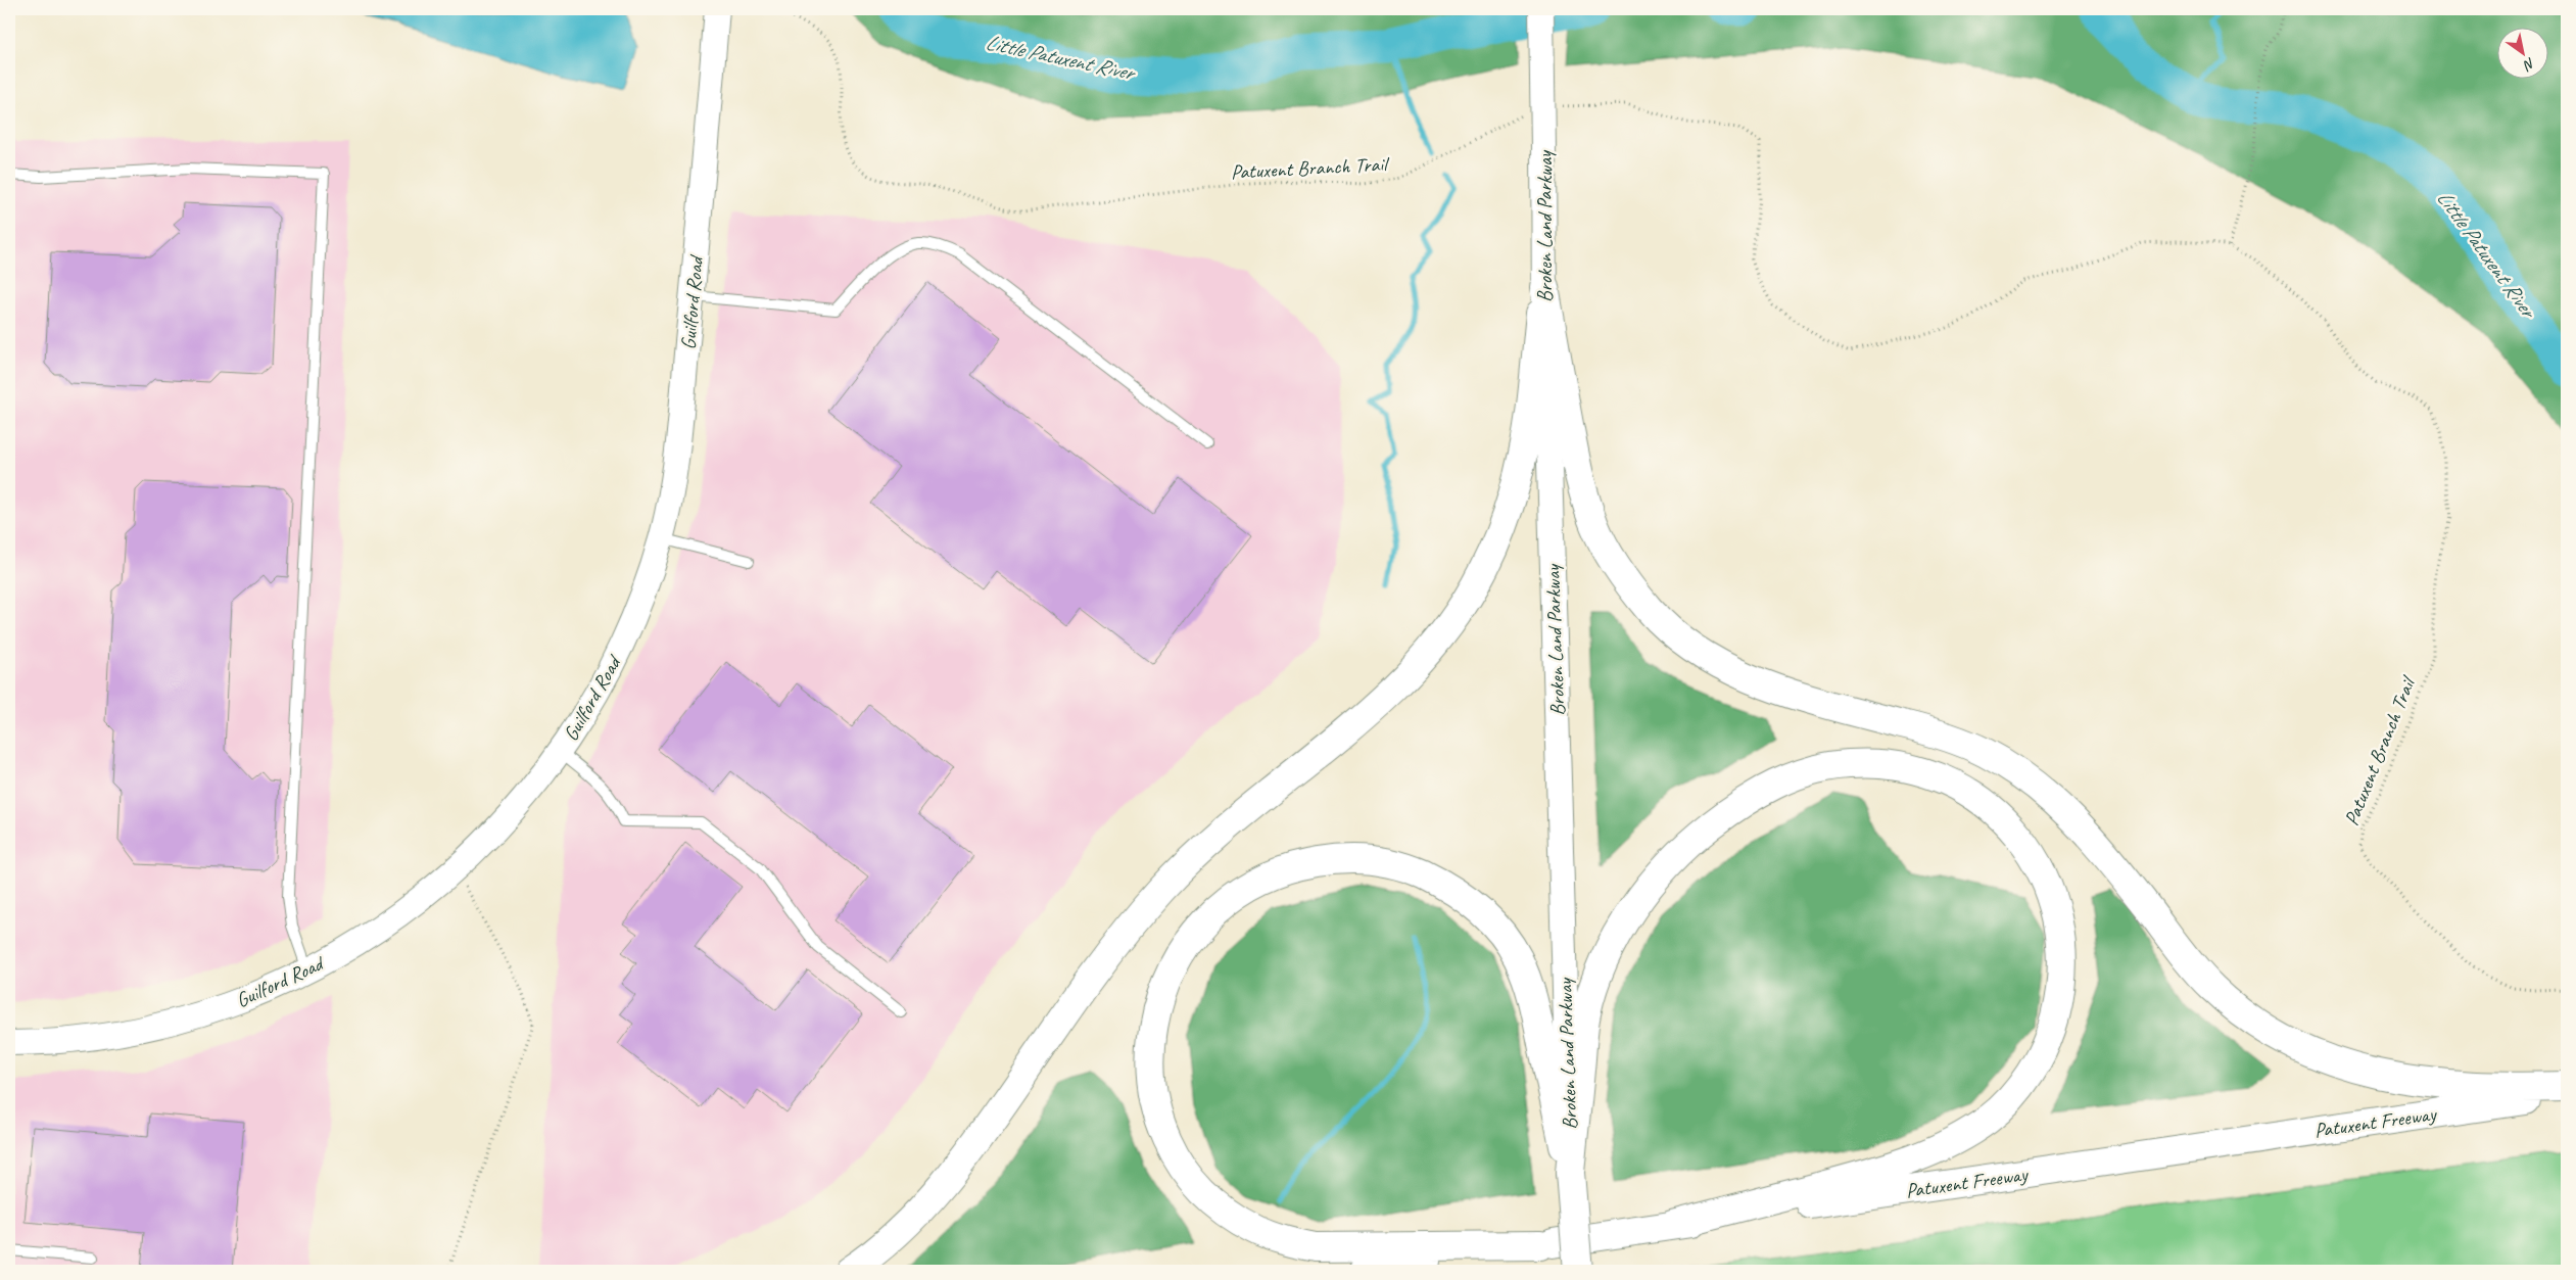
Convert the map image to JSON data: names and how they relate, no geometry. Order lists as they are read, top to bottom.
{
  "streets": {
    "main road": ["Broken Land Parkway", "Patuxent Freeway"],
    "street": ["Guilford Road"],
    "path": ["Patuxent Branch Trail"]
  },
  "water": ["Little Patuxent River"],
  "north": "bottom right"
}
